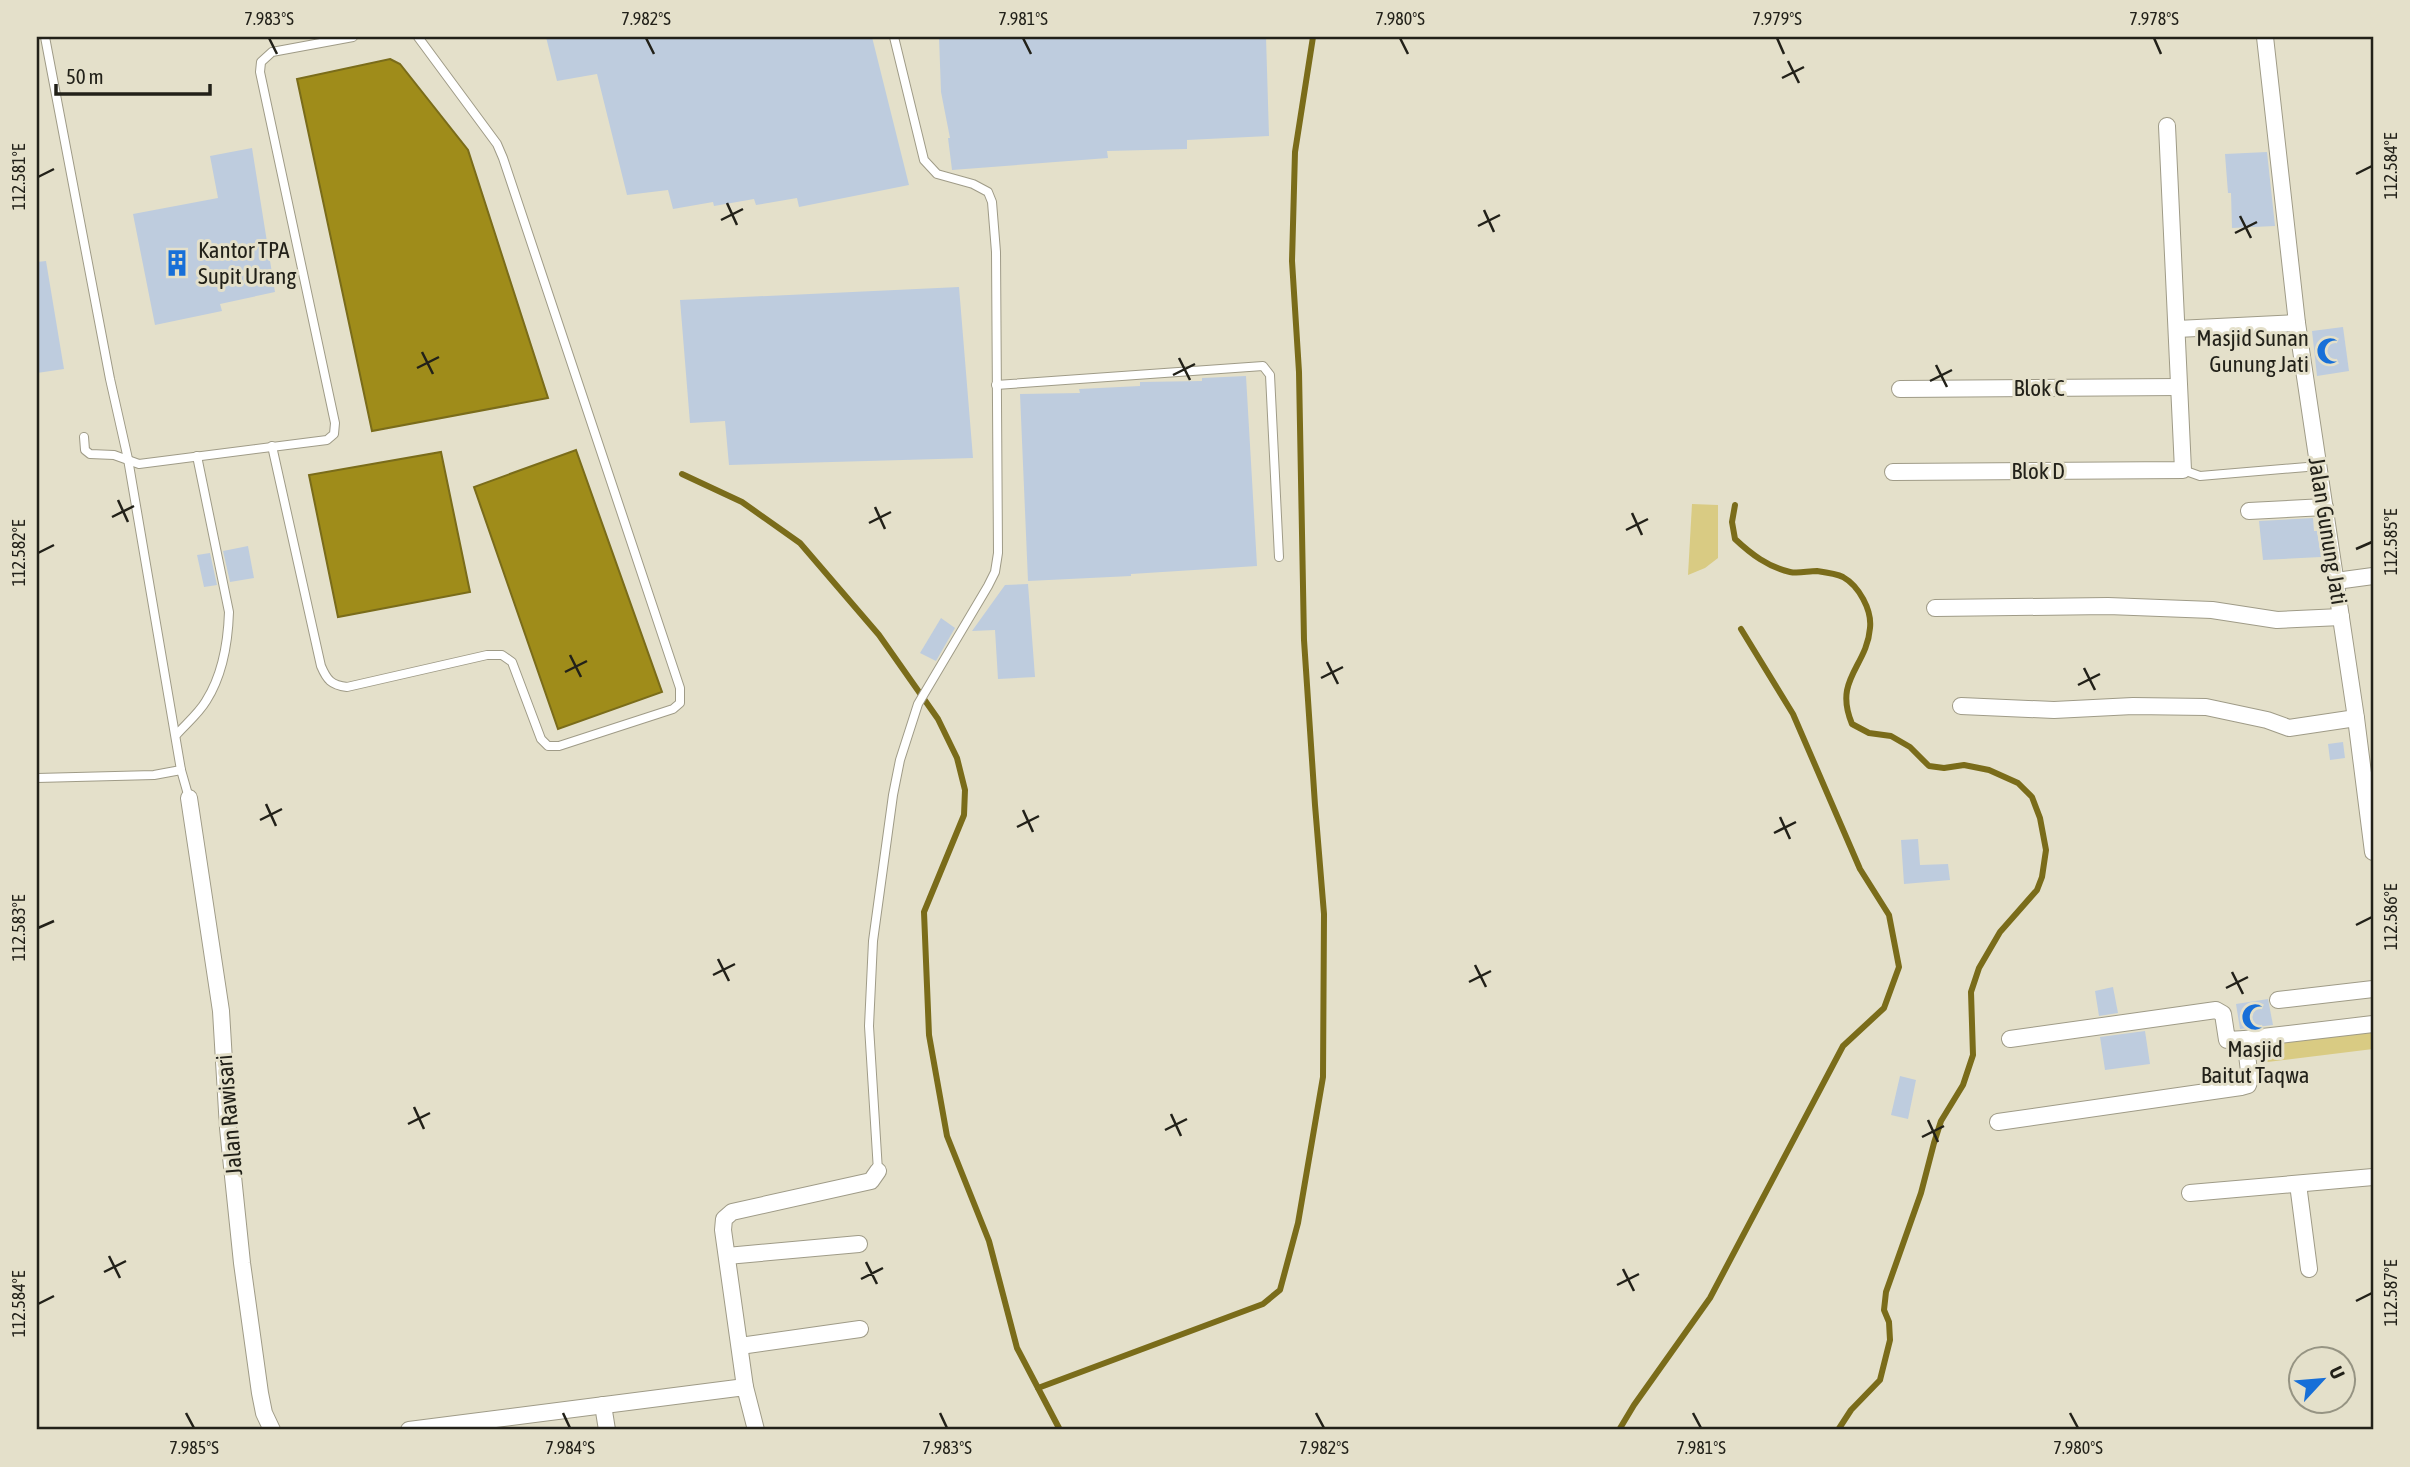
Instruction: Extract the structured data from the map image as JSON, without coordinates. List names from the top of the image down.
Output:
{
  "streets": {
    "street": [
      "Blok C",
      "Blok D",
      "Jalan Gunung Jati",
      "Jalan Rawisari"
    ]
  },
  "places": {
    "building": ["Kantor TPA Supit Urang"],
    "mosque": ["Masjid Sunan Gunung Jati", "Masjid Baitut Taqwa"]
  },
  "scale_bar": "50 m",
  "north": "top right",
  "coordinates": [
    "7.983°S",
    "7.982°S",
    "7.981°S",
    "7.980°S",
    "7.979°S",
    "7.978°S",
    "112.584°E",
    "112.581°E",
    "112.585°E",
    "112.582°E",
    "112.586°E",
    "112.583°E",
    "112.587°E",
    "7.985°S",
    "7.984°S"
  ]
}
